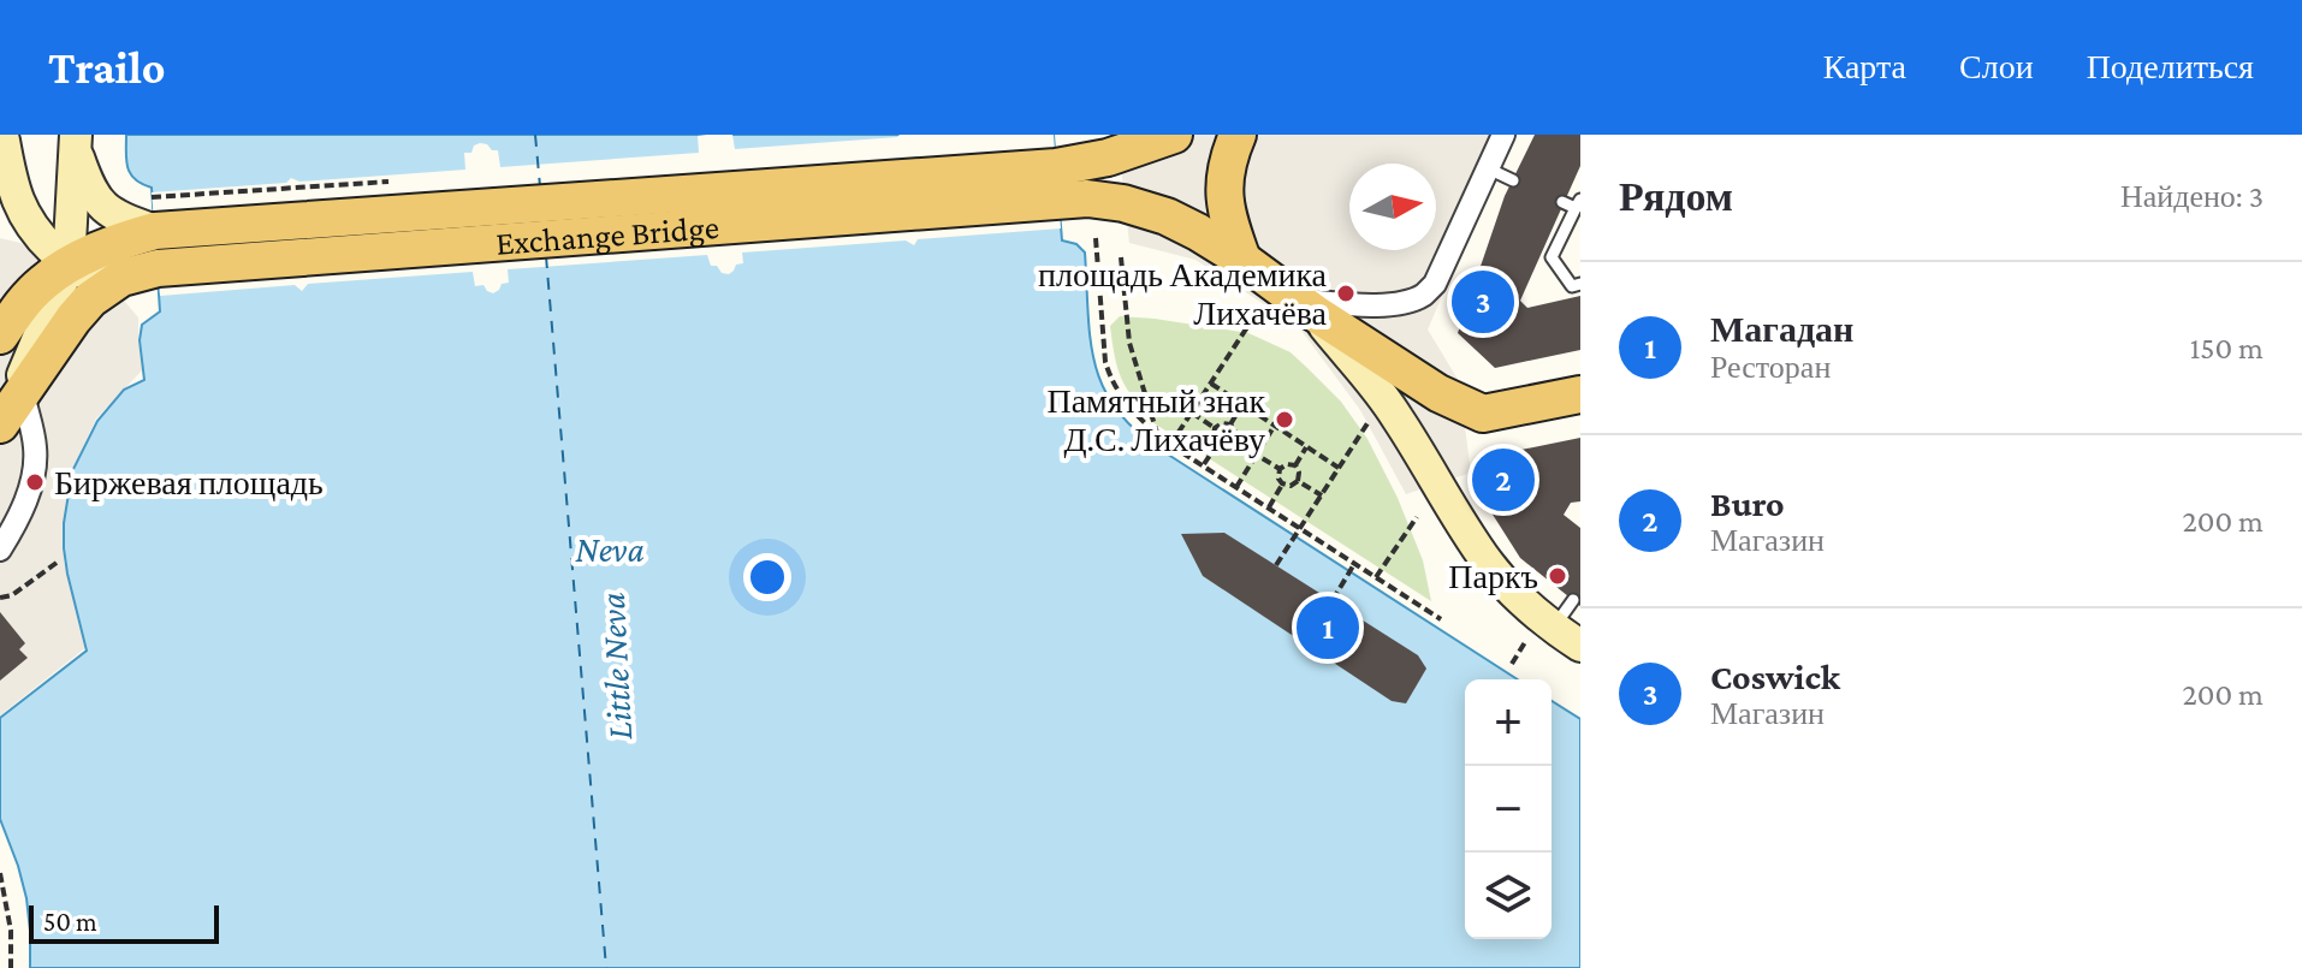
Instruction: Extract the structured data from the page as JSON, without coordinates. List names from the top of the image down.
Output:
{
  "streets": {
    "main road": ["Exchange Bridge"]
  },
  "water": ["Neva", "Little Neva"],
  "places": [
    "площадь Академика Лихачёва",
    "Памятный знак Д.С. Лихачёву",
    "Биржевая площадь",
    "Паркъ"
  ],
  "scale_bar": "50 m",
  "north": "right",
  "page": {
    "header": "Trailo",
    "nav": ["Карта", "Слои", "Поделиться"],
    "heading": ["Рядом", "Найдено: 3"],
    "list": [
      {
        "mark": "1",
        "name": "Магадан",
        "note": "Ресторан",
        "value": "150 m"
      },
      {
        "mark": "2",
        "name": "Buro",
        "note": "Магазин",
        "value": "200 m"
      },
      {
        "mark": "3",
        "name": "Coswick",
        "note": "Магазин",
        "value": "200 m"
      }
    ],
    "pins": ["3", "2", "1"],
    "map_buttons": ["+", "−"],
    "scale": "50 m"
  }
}
